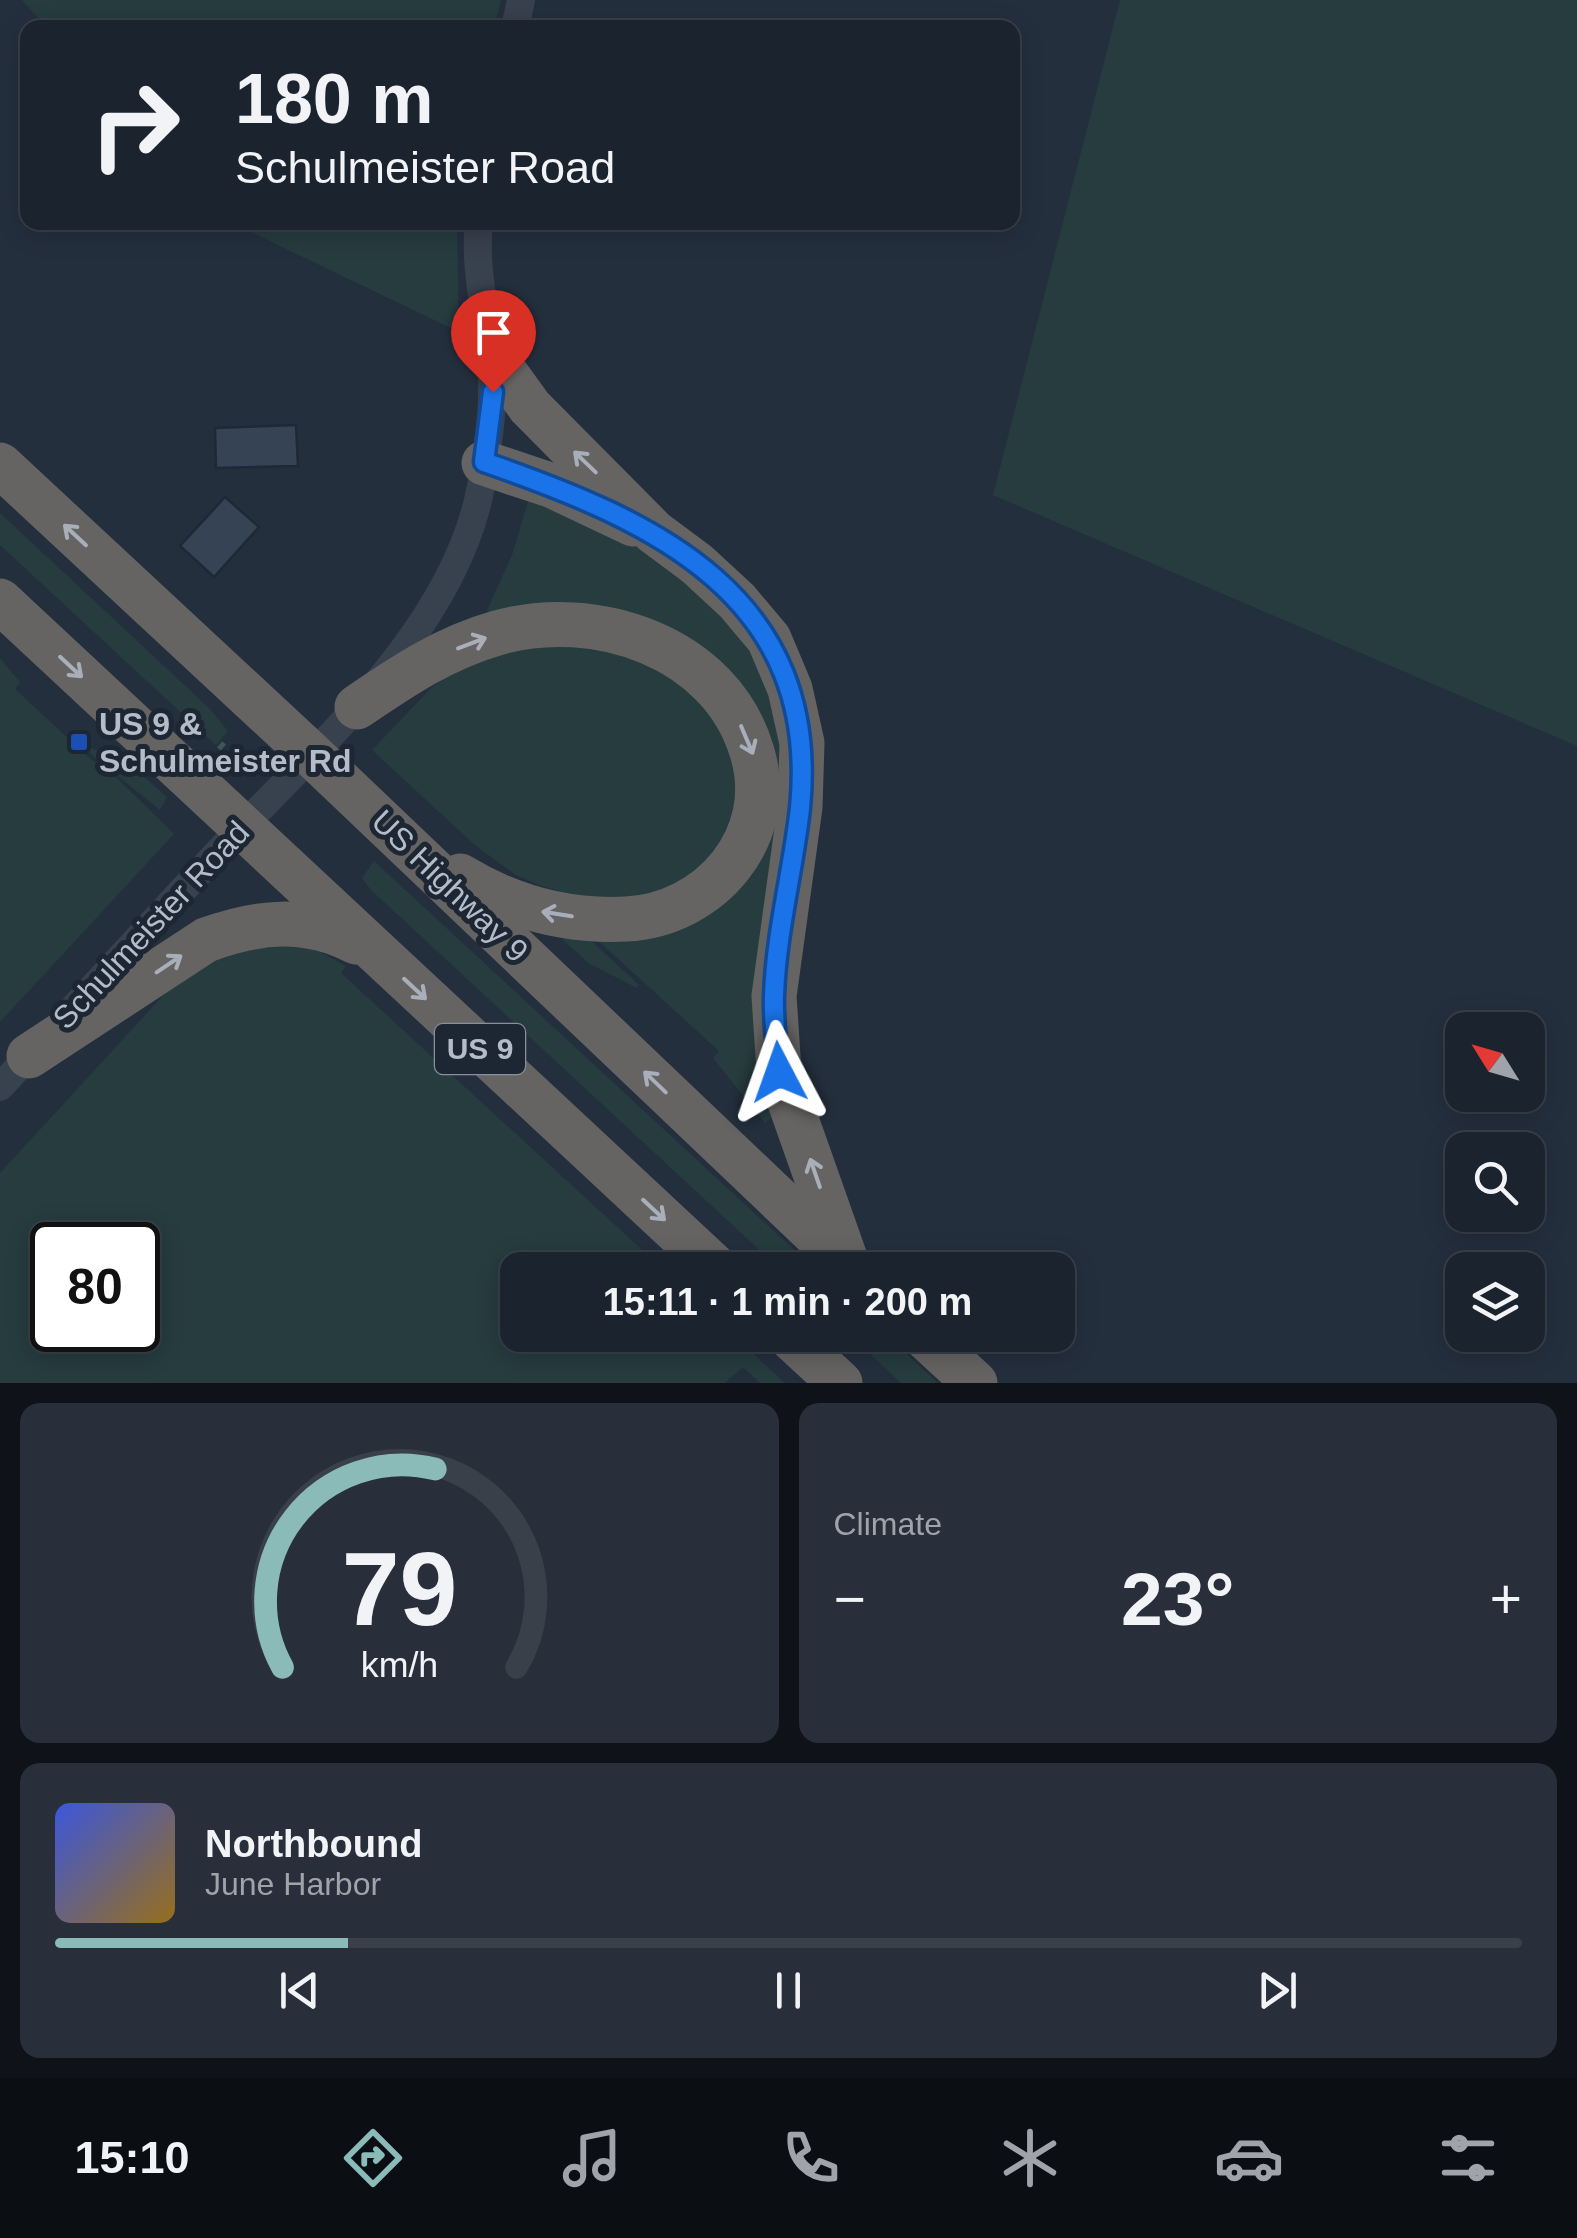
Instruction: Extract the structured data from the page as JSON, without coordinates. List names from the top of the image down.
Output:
{
  "streets": {
    "highway": ["US Highway 9", "US 9"],
    "street": ["Schulmeister Road"]
  },
  "crossings": [
    ["US Highway 9", "Schulmeister Road"],
    ["Schulmeister Road", "US 9"]
  ],
  "places": {
    "transit": ["US 9 & Schulmeister Rd"]
  },
  "north": "top left",
  "page": {
    "turn": ["180 m", "Schulmeister Road"],
    "limit": "80",
    "trip": "15:11 · 1 min · 200 m",
    "tile": "Climate",
    "heat": ["−", "23°", "+"],
    "song": ["Northbound", "June Harbor"],
    "tabs": "15:10",
    "gauge": ["79", "km/h"]
  }
}
